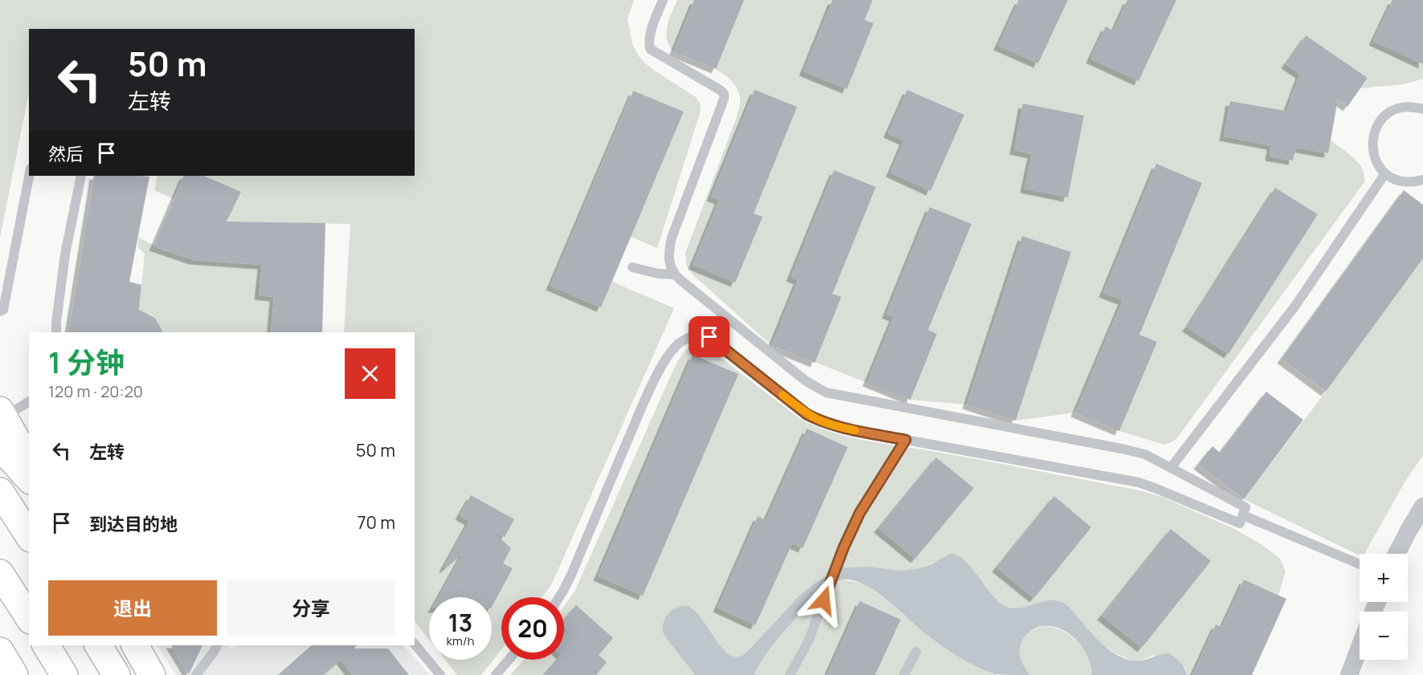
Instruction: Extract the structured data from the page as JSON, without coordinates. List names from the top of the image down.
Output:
{
  "page": {
    "turn": ["50 m", "左转"],
    "then": "然后",
    "heading": ["1 分钟", "120 m · 20:20"],
    "list": [
      {
        "name": "左转",
        "value": "50 m"
      },
      {
        "name": "到达目的地",
        "value": "70 m"
      }
    ],
    "map_buttons": ["+", "−"],
    "buttons": ["退出", "分享"],
    "speed": "13 km/h",
    "limit": "20"
  }
}
